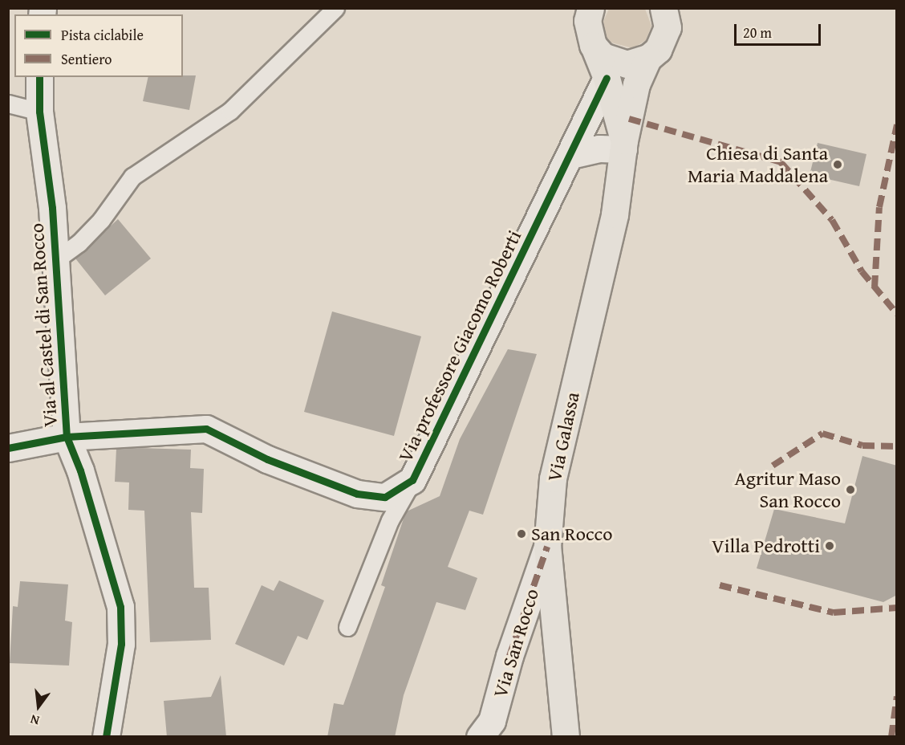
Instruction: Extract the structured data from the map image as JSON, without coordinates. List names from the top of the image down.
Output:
{
  "streets": {
    "main road": ["Via Galassa"],
    "street": ["Via al Castel di San Rocco", "Via professore Giacomo Roberti", "Via San Rocco"]
  },
  "crossings": [
    ["Via al Castel di San Rocco", "Via professore Giacomo Roberti"],
    ["Via professore Giacomo Roberti", "Via Galassa"],
    ["Via Galassa", "Via San Rocco"]
  ],
  "places": [
    "Chiesa di Santa Maria Maddalena",
    "Agritur Maso San Rocco",
    "San Rocco",
    "Villa Pedrotti"
  ],
  "legend": ["Pista ciclabile", "Sentiero"],
  "scale_bar": "20 m",
  "north": "bottom"
}
